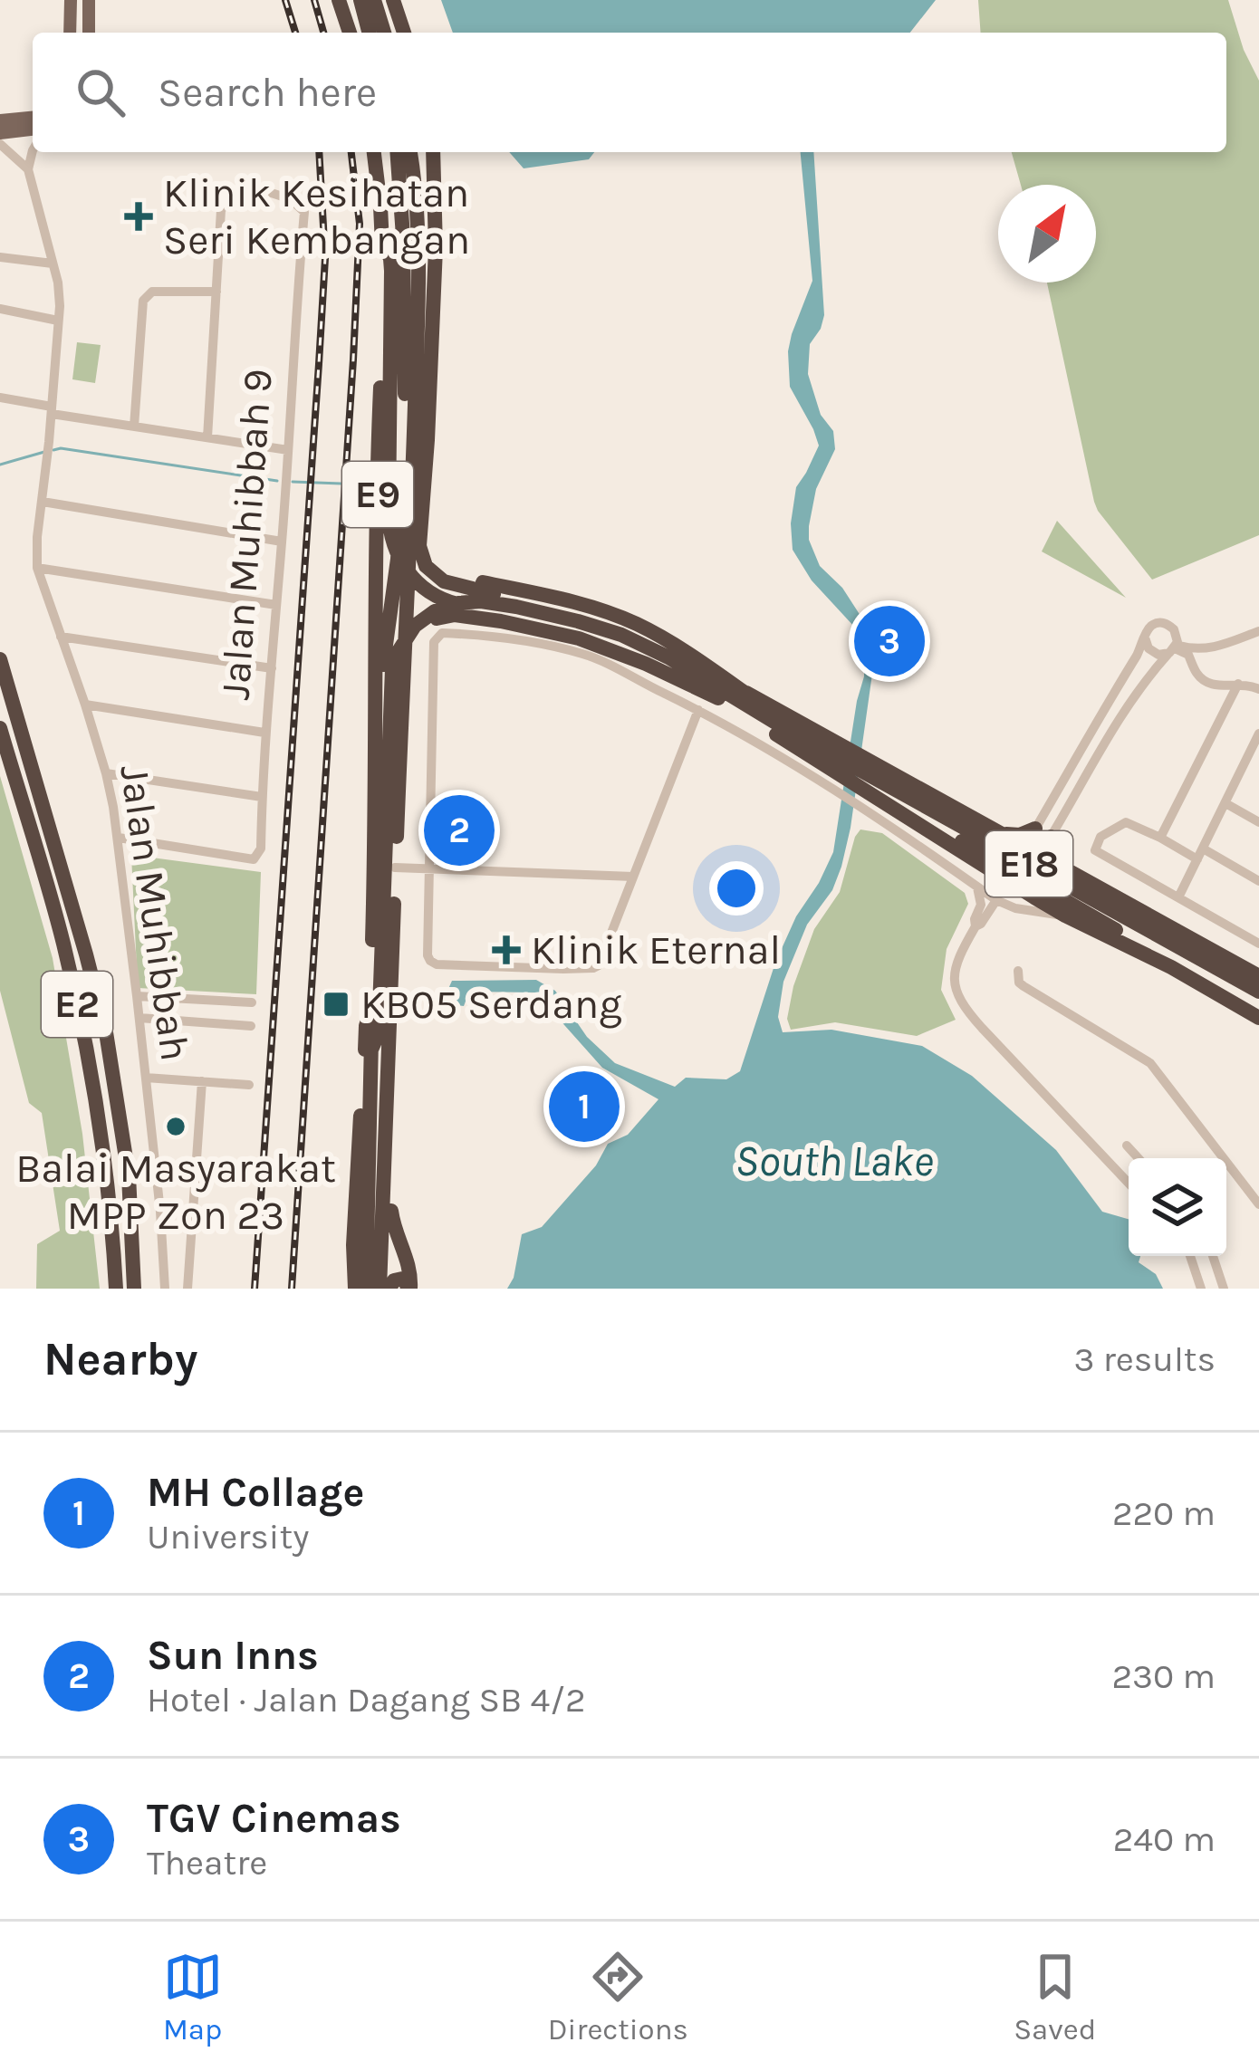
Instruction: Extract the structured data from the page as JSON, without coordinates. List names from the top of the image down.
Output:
{
  "streets": {
    "highway": ["E9", "E18", "E2"],
    "street": ["Jalan Muhibbah 9", "Jalan Muhibbah"]
  },
  "crossings": [
    ["Jalan Muhibbah 9", "Jalan Muhibbah"]
  ],
  "water": ["South Lake"],
  "places": {
    "health": ["Klinik Kesihatan Seri Kembangan", "Klinik Eternal"],
    "transit": ["KB05 Serdang"],
    "other": ["Balai Masyarakat MPP Zon 23"]
  },
  "north": "top right",
  "page": {
    "search": "Search here",
    "pins": ["3", "2", "1"],
    "heading": ["Nearby", "3 results"],
    "list": [
      {
        "mark": "1",
        "name": "MH Collage",
        "note": "University",
        "value": "220 m"
      },
      {
        "mark": "2",
        "name": "Sun Inns",
        "note": "Hotel · Jalan Dagang SB 4/2",
        "value": "230 m"
      },
      {
        "mark": "3",
        "name": "TGV Cinemas",
        "note": "Theatre",
        "value": "240 m"
      }
    ],
    "nav": ["Map", "Directions", "Saved"]
  }
}
